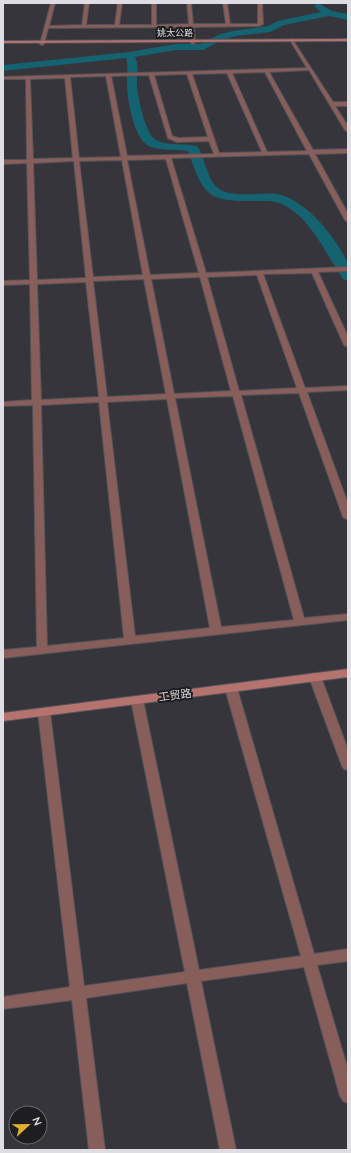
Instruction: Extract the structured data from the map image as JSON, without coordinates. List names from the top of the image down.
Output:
{
  "streets": {
    "main road": ["姚太公路", "工贸路"]
  },
  "north": "right"
}
